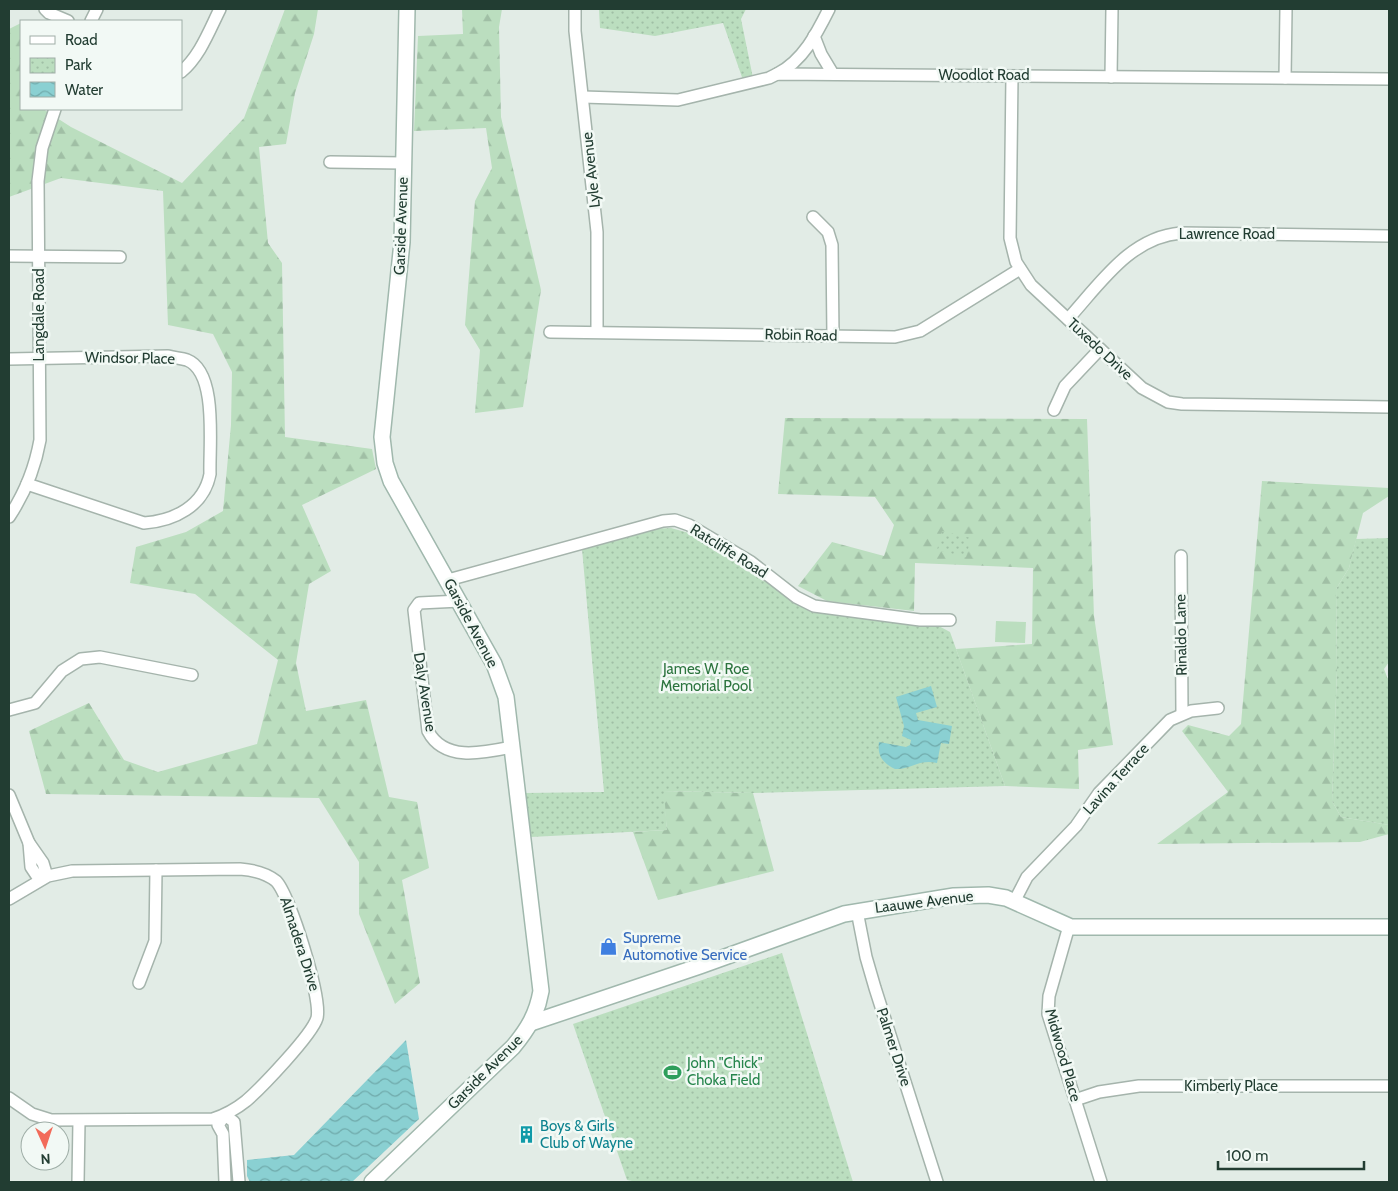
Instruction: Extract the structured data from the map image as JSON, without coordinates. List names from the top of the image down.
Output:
{
  "streets": {
    "street": [
      "Woodlot Road",
      "Lyle Avenue",
      "Garside Avenue",
      "Lawrence Road",
      "Langdale Road",
      "Robin Road",
      "Tuxedo Drive",
      "Windsor Place",
      "Ratcliffe Road",
      "Rinaldo Lane",
      "Daly Avenue",
      "Lavina Terrace",
      "Laauwe Avenue",
      "Almadera Drive",
      "Palmer Drive",
      "Midwood Place",
      "Kimberly Place"
    ]
  },
  "crossings": [
    ["Woodlot Road", "Lyle Avenue"],
    ["Woodlot Road", "Tuxedo Drive"],
    ["Lyle Avenue", "Robin Road"],
    ["Garside Avenue", "Ratcliffe Road"],
    ["Garside Avenue", "Daly Avenue"],
    ["Garside Avenue", "Laauwe Avenue"],
    ["Lawrence Road", "Tuxedo Drive"],
    ["Langdale Road", "Windsor Place"],
    ["Robin Road", "Tuxedo Drive"],
    ["Rinaldo Lane", "Lavina Terrace"],
    ["Lavina Terrace", "Laauwe Avenue"],
    ["Laauwe Avenue", "Palmer Drive"],
    ["Laauwe Avenue", "Midwood Place"],
    ["Midwood Place", "Kimberly Place"]
  ],
  "parks": ["James W. Roe Memorial Pool"],
  "places": {
    "shop": ["Supreme Automotive Service"],
    "sports": ["John \"Chick\" Choka Field"],
    "building": ["Boys & Girls Club of Wayne"]
  },
  "legend": ["Road", "Park", "Water"],
  "scale_bar": "100 m",
  "north": "bottom"
}
